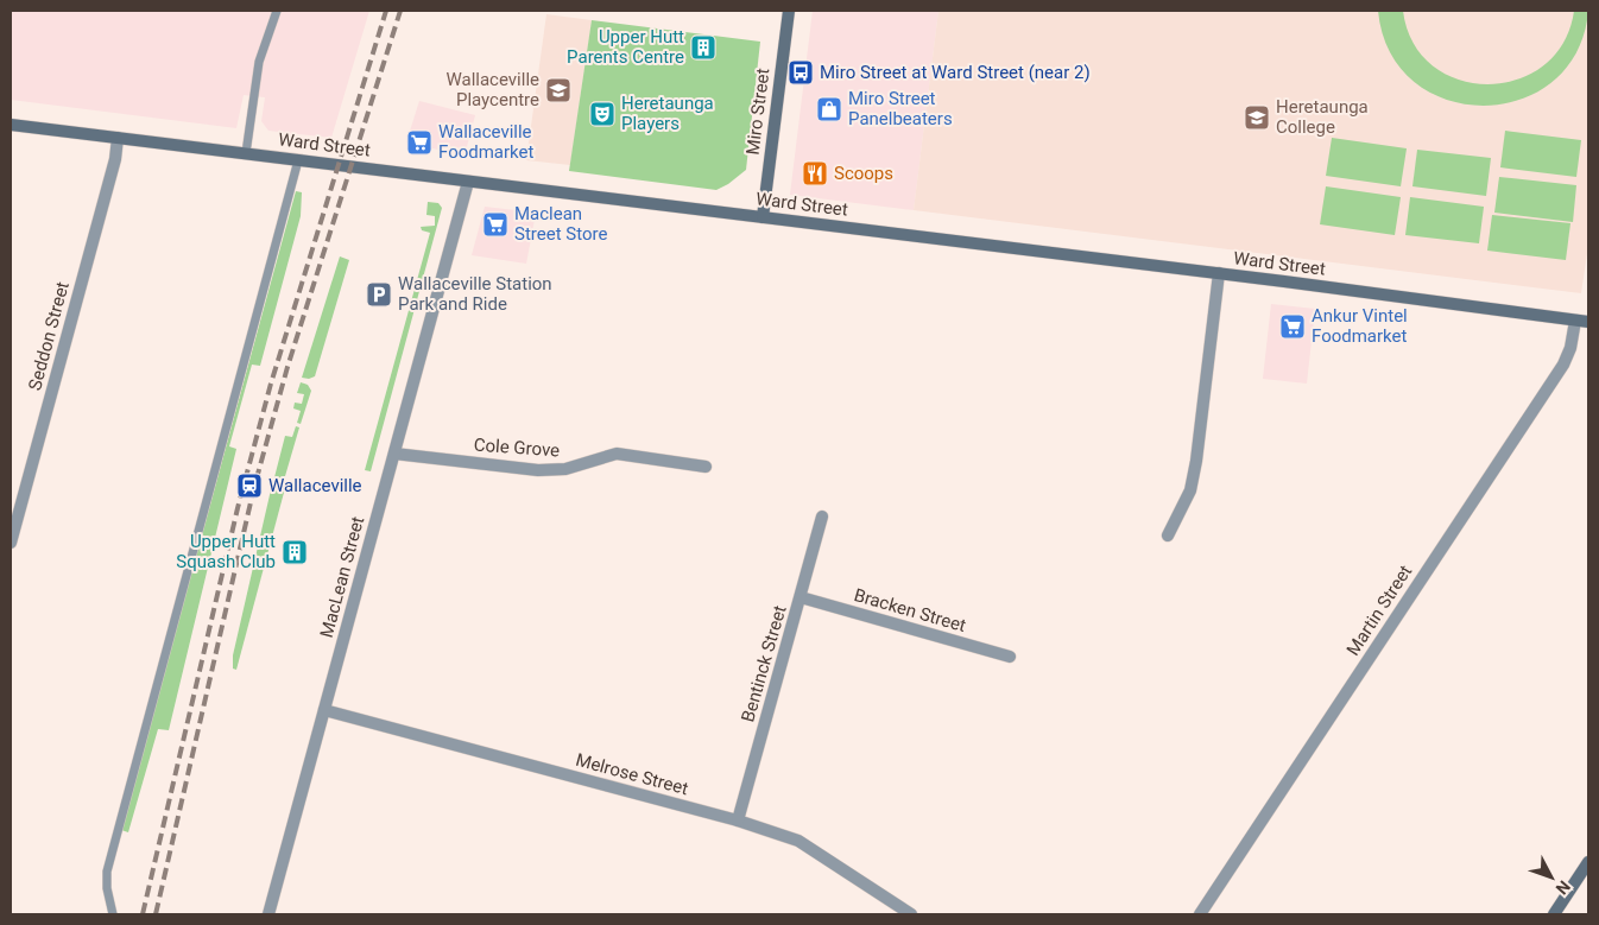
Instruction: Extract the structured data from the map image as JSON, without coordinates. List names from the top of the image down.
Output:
{
  "streets": {
    "street": [
      "Miro Street",
      "Ward Street",
      "Seddon Street",
      "Cole Grove",
      "MacLean Street",
      "Bracken Street",
      "Martin Street",
      "Bentinck Street",
      "Melrose Street"
    ]
  },
  "crossings": [
    ["Miro Street", "Ward Street"],
    ["Ward Street", "Seddon Street"],
    ["Ward Street", "MacLean Street"],
    ["Ward Street", "Martin Street"],
    ["Cole Grove", "MacLean Street"],
    ["MacLean Street", "Melrose Street"],
    ["Bracken Street", "Bentinck Street"],
    ["Bentinck Street", "Melrose Street"]
  ],
  "places": {
    "building": ["Upper Hutt Parents Centre", "Upper Hutt Squash Club"],
    "bus stop": ["Miro Street at Ward Street (near 2)"],
    "school or university": ["Wallaceville Playcentre", "Heretaunga College"],
    "shop": ["Miro Street Panelbeaters"],
    "theatre": ["Heretaunga Players"],
    "supermarket": ["Wallaceville Foodmarket", "Maclean Street Store", "Ankur Vintel Foodmarket"],
    "restaurant": ["Scoops"],
    "parking": ["Wallaceville Station Park and Ride"],
    "station": ["Wallaceville"]
  },
  "north": "bottom right"
}
